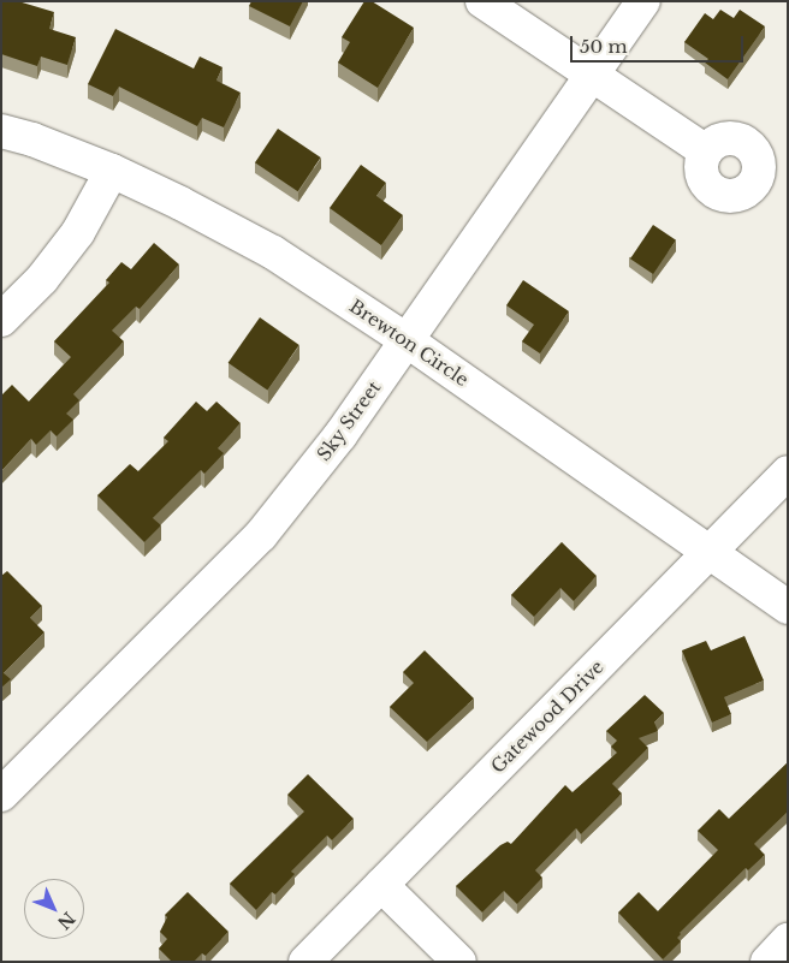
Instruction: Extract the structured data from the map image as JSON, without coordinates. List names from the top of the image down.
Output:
{
  "streets": {
    "street": ["Brewton Circle", "Sky Street", "Gatewood Drive"]
  },
  "crossings": [
    ["Brewton Circle", "Sky Street"],
    ["Brewton Circle", "Gatewood Drive"]
  ],
  "scale_bar": "50 m",
  "north": "bottom right"
}
